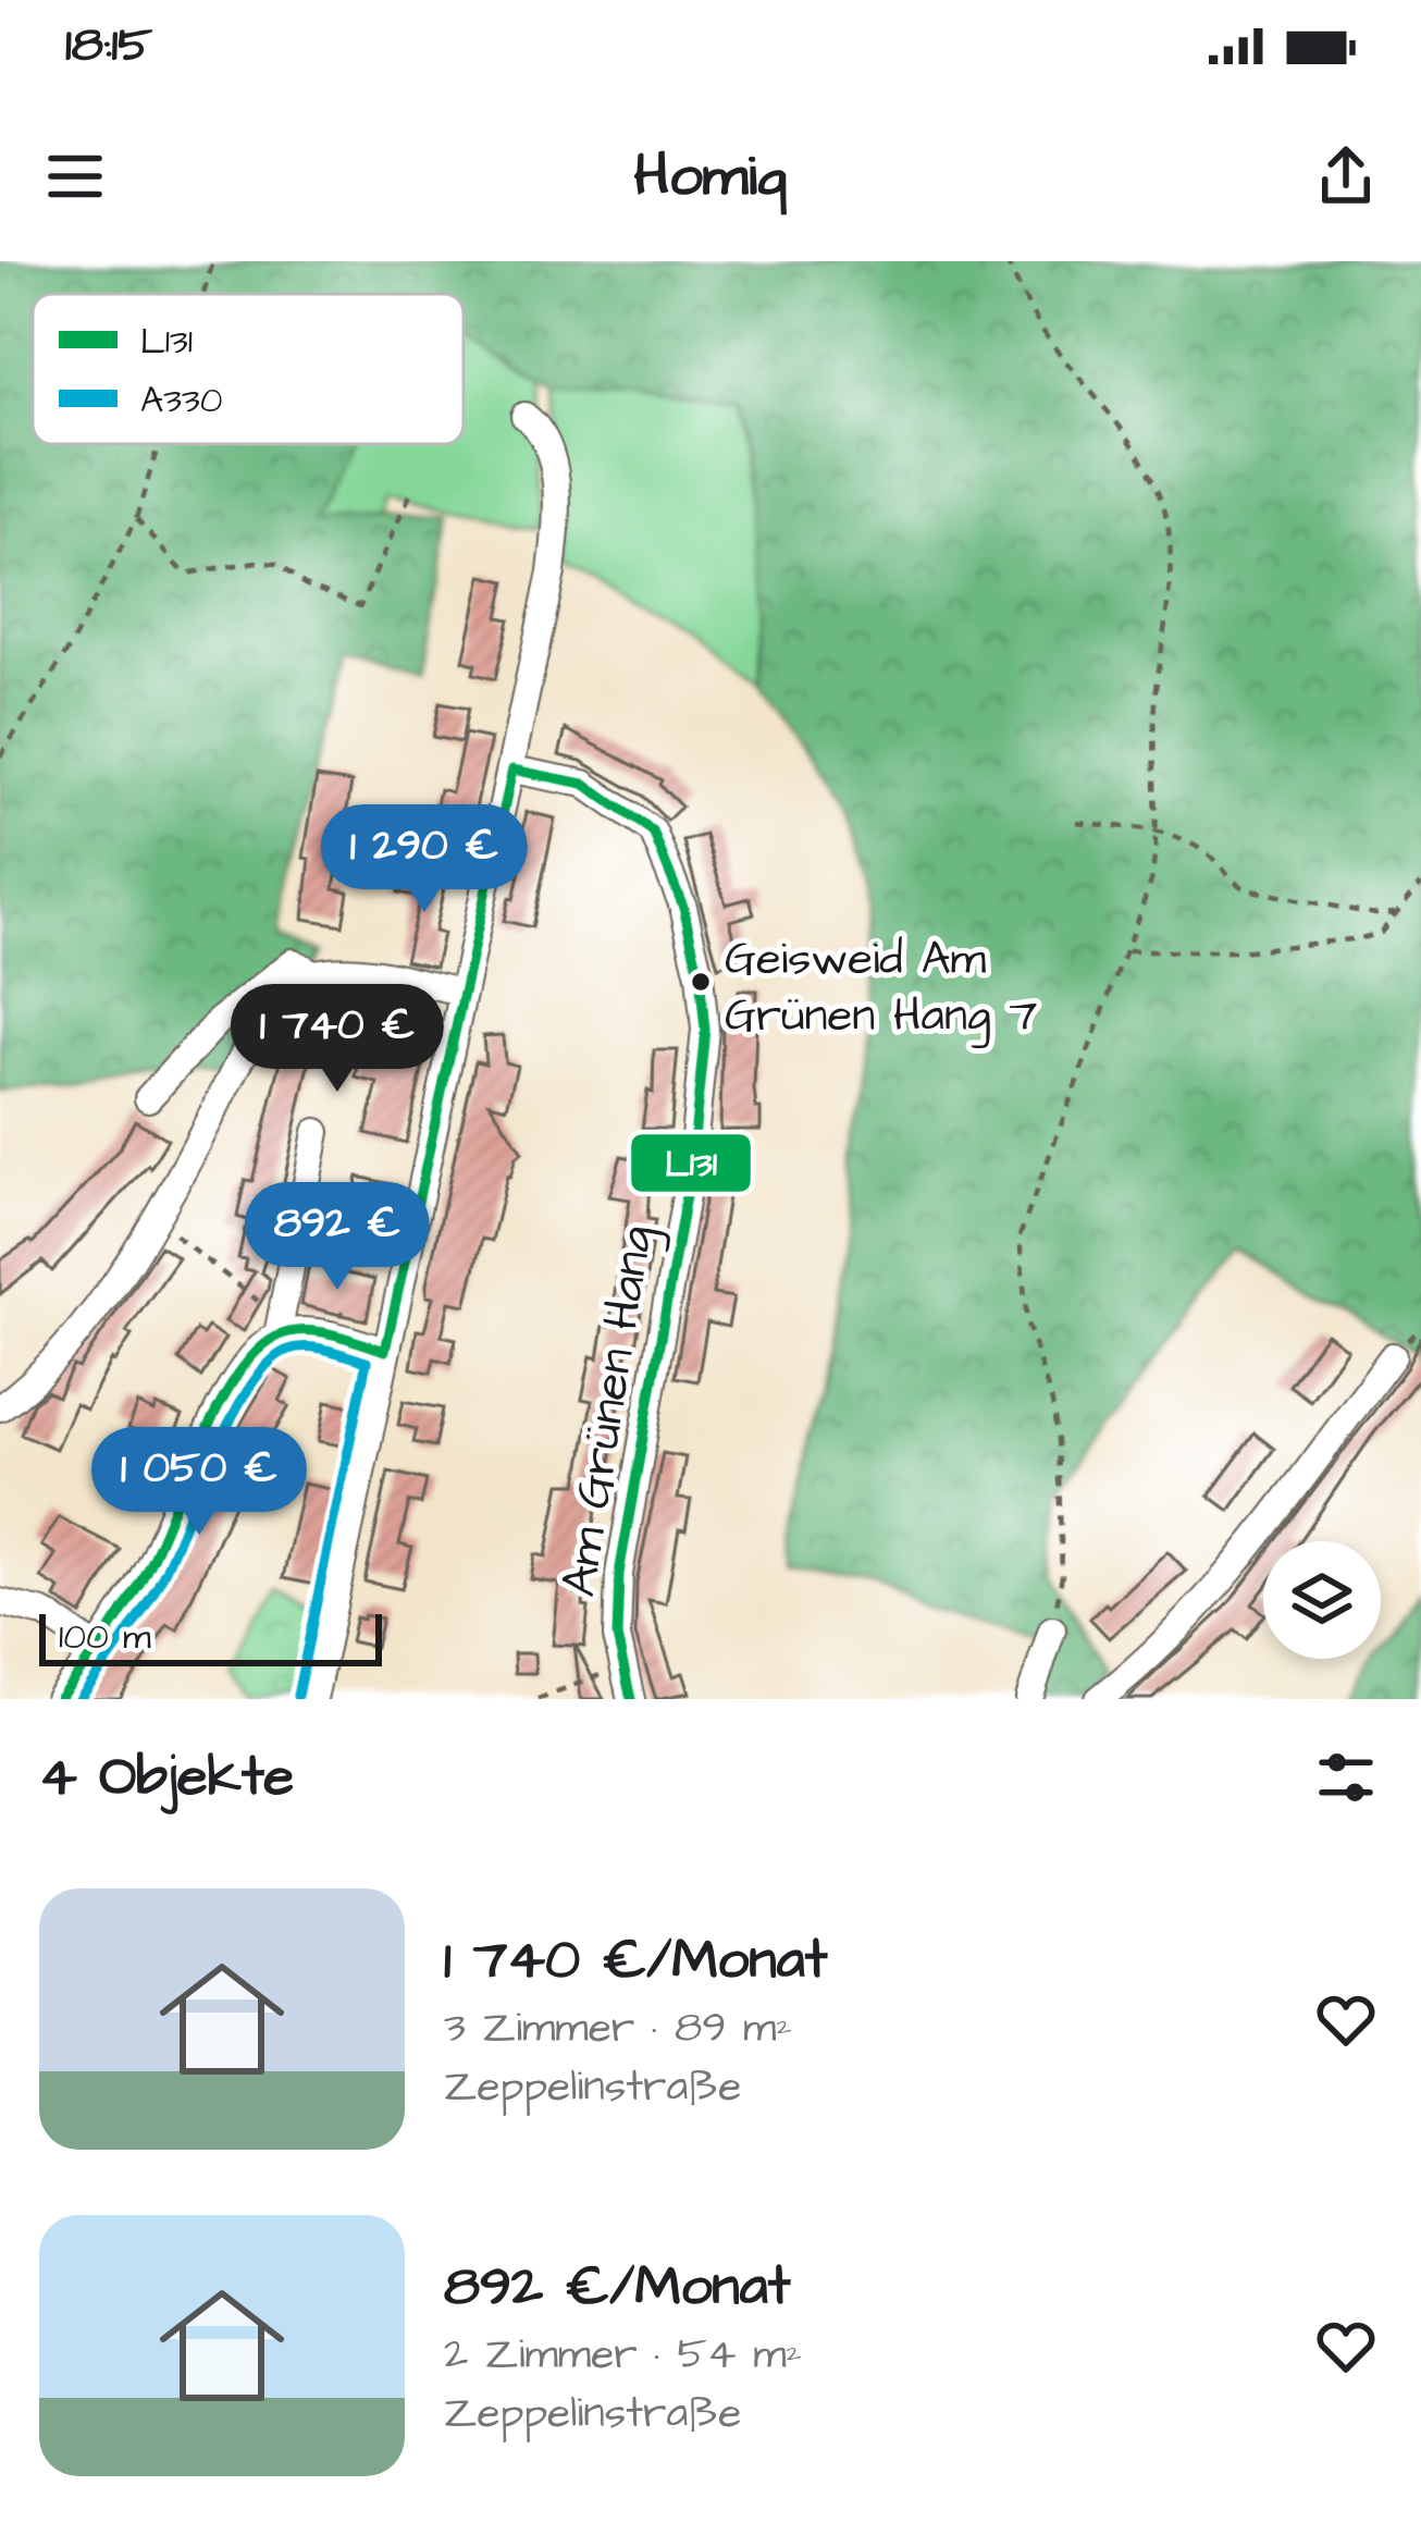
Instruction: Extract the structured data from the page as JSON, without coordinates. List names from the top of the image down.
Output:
{
  "streets": {
    "street": ["Am Grünen Hang"]
  },
  "places": ["Geisweid Am Grünen Hang 7"],
  "lines": ["transit line L131", "transit line A330"],
  "legend": ["L131", "A330"],
  "scale_bar": "100 m",
  "page": {
    "status": "18:15",
    "header": "Homiq",
    "price": [
      "1 290 €",
      "1 740 €",
      "892 €",
      "1 050 €"
    ],
    "scale": "100 m",
    "heading": "4 Objekte",
    "list": [
      {
        "name": "1 740 €/Monat",
        "note": "3 Zimmer · 89 m² · Zeppelinstraße"
      },
      {
        "name": "892 €/Monat",
        "note": "2 Zimmer · 54 m² · Zeppelinstraße"
      }
    ]
  }
}
